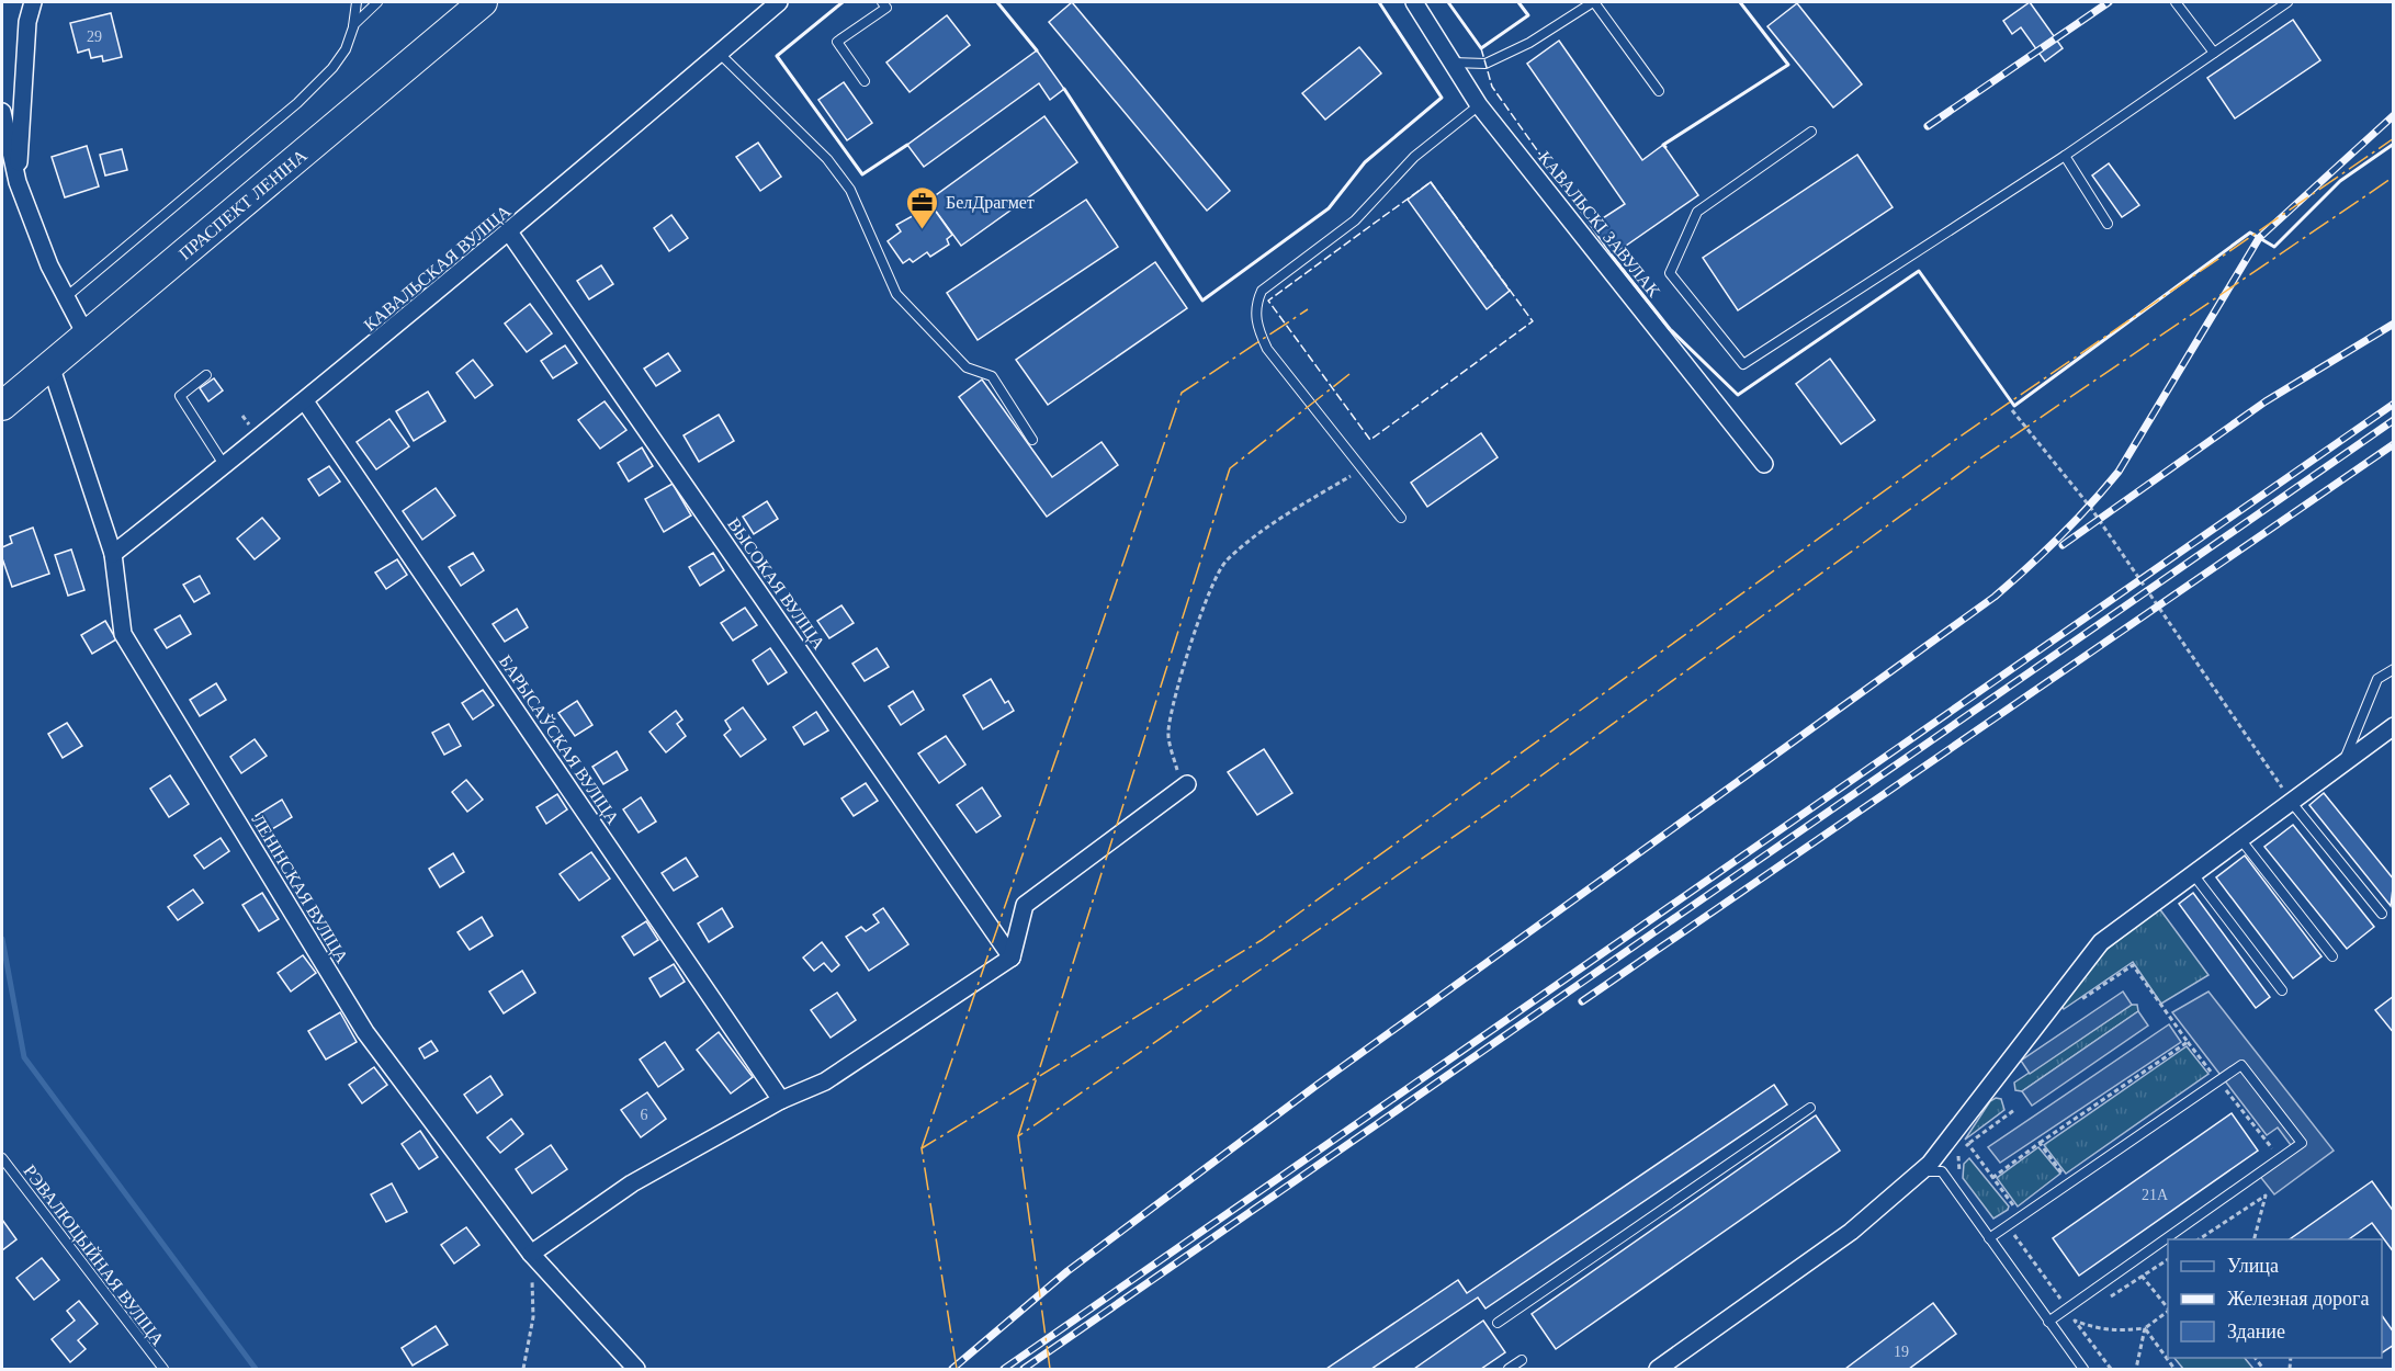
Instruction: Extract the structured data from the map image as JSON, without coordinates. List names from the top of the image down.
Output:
{
  "streets": {
    "main road": ["ПРАСПЕКТ ЛЕНІНА"],
    "street": [
      "КАВАЛЬСКІ ЗАВУЛАК",
      "КАВАЛЬСКАЯ ВУЛІЦА",
      "ВЫСОКАЯ ВУЛІЦА",
      "БАРЫСАЎСКАЯ ВУЛІЦА",
      "ЛЕНІНСКАЯ ВУЛІЦА"
    ],
    "lane": ["РЭВАЛЮЦЫЙНАЯ ВУЛІЦА"]
  },
  "crossings": [
    ["ПРАСПЕКТ ЛЕНІНА", "ЛЕНІНСКАЯ ВУЛІЦА"],
    ["КАВАЛЬСКАЯ ВУЛІЦА", "ВЫСОКАЯ ВУЛІЦА"],
    ["КАВАЛЬСКАЯ ВУЛІЦА", "БАРЫСАЎСКАЯ ВУЛІЦА"],
    ["КАВАЛЬСКАЯ ВУЛІЦА", "ЛЕНІНСКАЯ ВУЛІЦА"]
  ],
  "places": {
    "office": ["БелДрагмет"]
  },
  "house_numbers": [
    "29",
    "6",
    "21А",
    "19"
  ],
  "legend": ["Улица", "Железная дорога", "Здание"]
}
